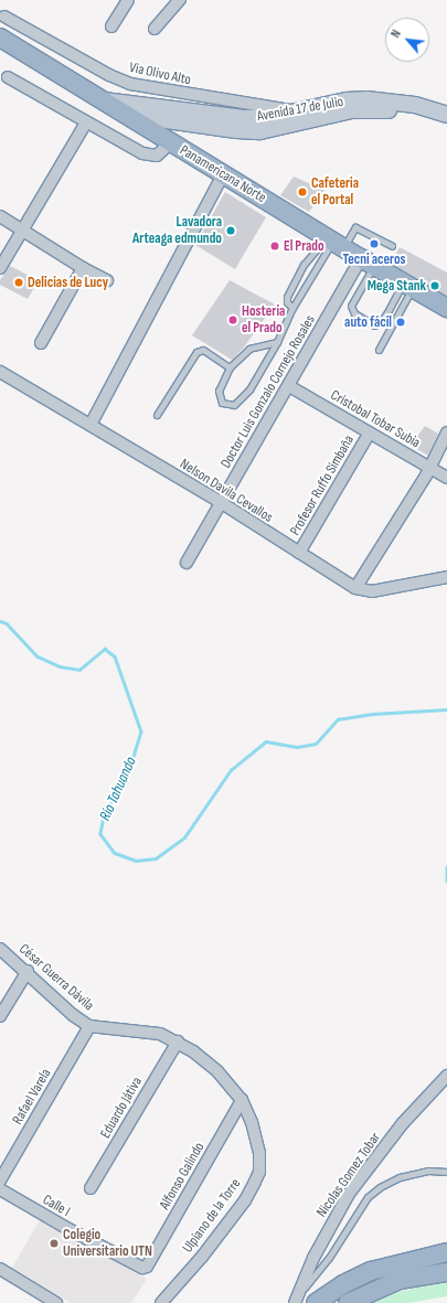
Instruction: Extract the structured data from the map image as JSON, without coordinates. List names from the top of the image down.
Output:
{
  "streets": {
    "highway": ["Panamericana Norte"],
    "main road": ["Avenida 17 de Julio"],
    "street": [
      "Via Olivo Alto",
      "Doctor Luis Gonzalo Cornejo Rosales",
      "Cristobal Tobar Subia",
      "Profesor Ruffo Simbaña",
      "Nelson Davila Cevallos",
      "César Guerra Dávila",
      "Rafael Varela",
      "Eduardo Játiva",
      "Nicolas Gomez Tobar",
      "Alfonso Galindo",
      "Calle I",
      "Ulpiano de la Torre"
    ]
  },
  "crossings": [
    ["Via Olivo Alto", "Avenida 17 de Julio"],
    ["Avenida 17 de Julio", "Panamericana Norte"],
    ["Panamericana Norte", "Doctor Luis Gonzalo Cornejo Rosales"],
    ["Doctor Luis Gonzalo Cornejo Rosales", "Cristobal Tobar Subia"],
    ["Doctor Luis Gonzalo Cornejo Rosales", "Nelson Davila Cevallos"],
    ["Cristobal Tobar Subia", "Profesor Ruffo Simbaña"],
    ["Profesor Ruffo Simbaña", "Nelson Davila Cevallos"],
    ["César Guerra Dávila", "Rafael Varela"],
    ["César Guerra Dávila", "Eduardo Játiva"],
    ["César Guerra Dávila", "Alfonso Galindo"],
    ["César Guerra Dávila", "Ulpiano de la Torre"],
    ["Alfonso Galindo", "Calle I"]
  ],
  "water": ["Río Tahuando"],
  "places": [
    "Cafeteria el Portal",
    "Lavadora Arteaga edmundo",
    "Tecni aceros",
    "El Prado",
    "Delicias de Lucy",
    "Mega Stank",
    "Hosteria el Prado",
    "auto fácil",
    "Colegio Universitario UTN"
  ],
  "north": "top left"
}
